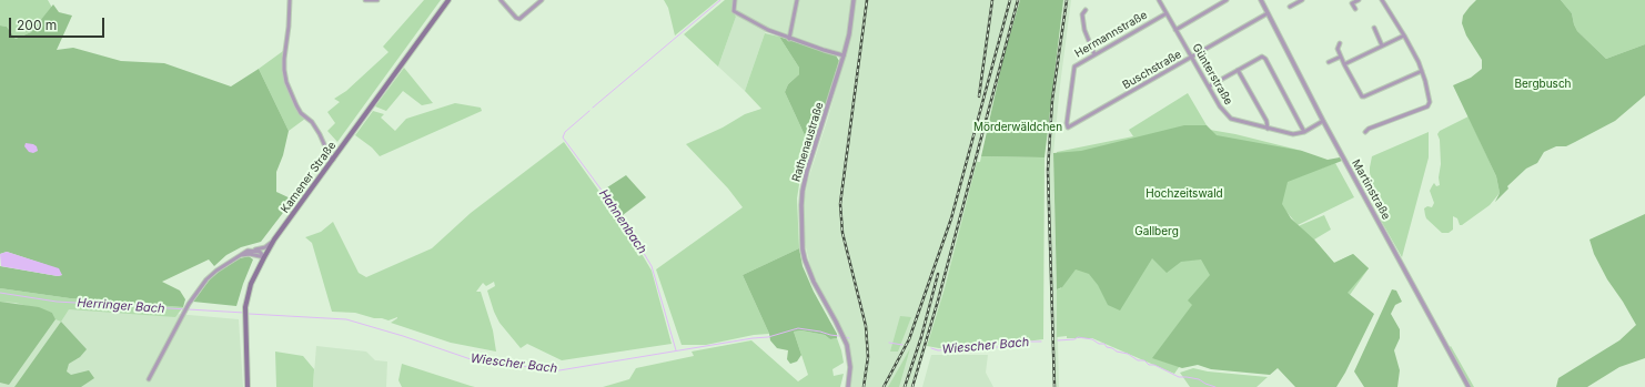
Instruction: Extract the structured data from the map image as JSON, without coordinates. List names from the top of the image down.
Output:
{
  "streets": {
    "main road": ["Kamener Straße"],
    "street": [
      "Hermannstraße",
      "Buschstraße",
      "Günterstraße",
      "Rathenaustraße",
      "Martinstraße"
    ]
  },
  "crossings": [
    ["Hermannstraße", "Buschstraße"],
    ["Hermannstraße", "Günterstraße"],
    ["Buschstraße", "Günterstraße"],
    ["Buschstraße", "Martinstraße"],
    ["Günterstraße", "Martinstraße"]
  ],
  "water": ["Hahnenbach", "Herringer Bach", "Wiescher Bach"],
  "parks": [
    "Bergbusch",
    "Mörderwäldchen",
    "Hochzeitswald",
    "Gallberg"
  ],
  "scale_bar": "200 m"
}
